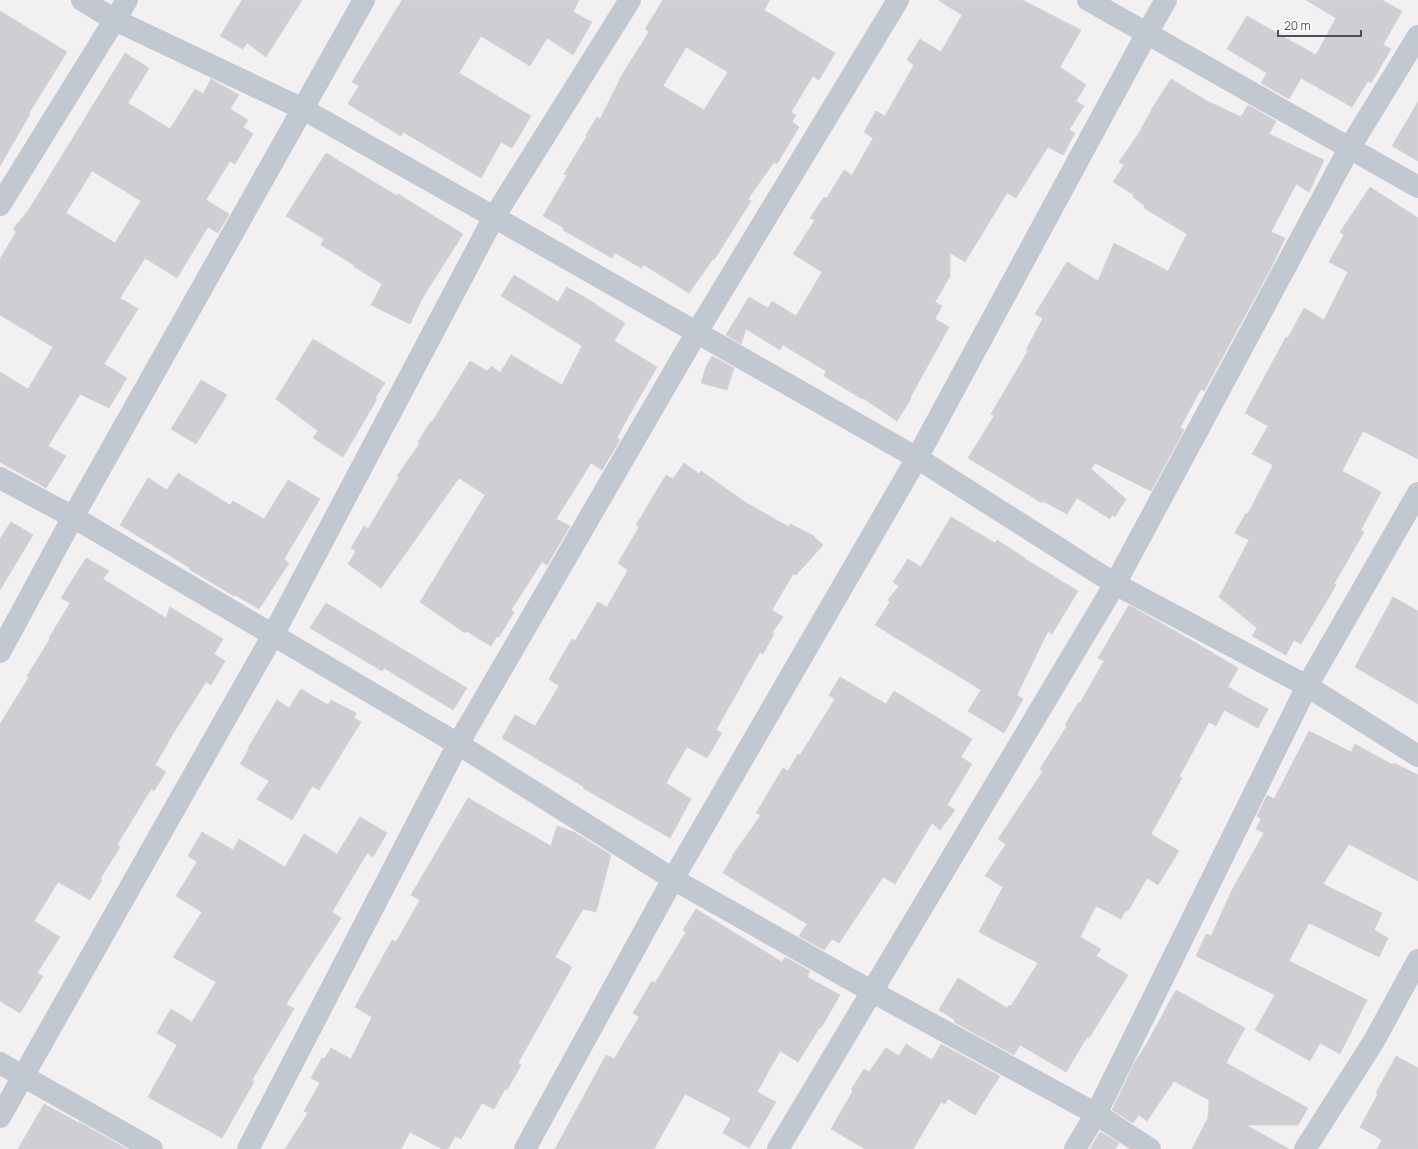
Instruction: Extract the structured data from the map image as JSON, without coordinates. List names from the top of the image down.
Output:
{
  "scale_bar": "20 m"
}
